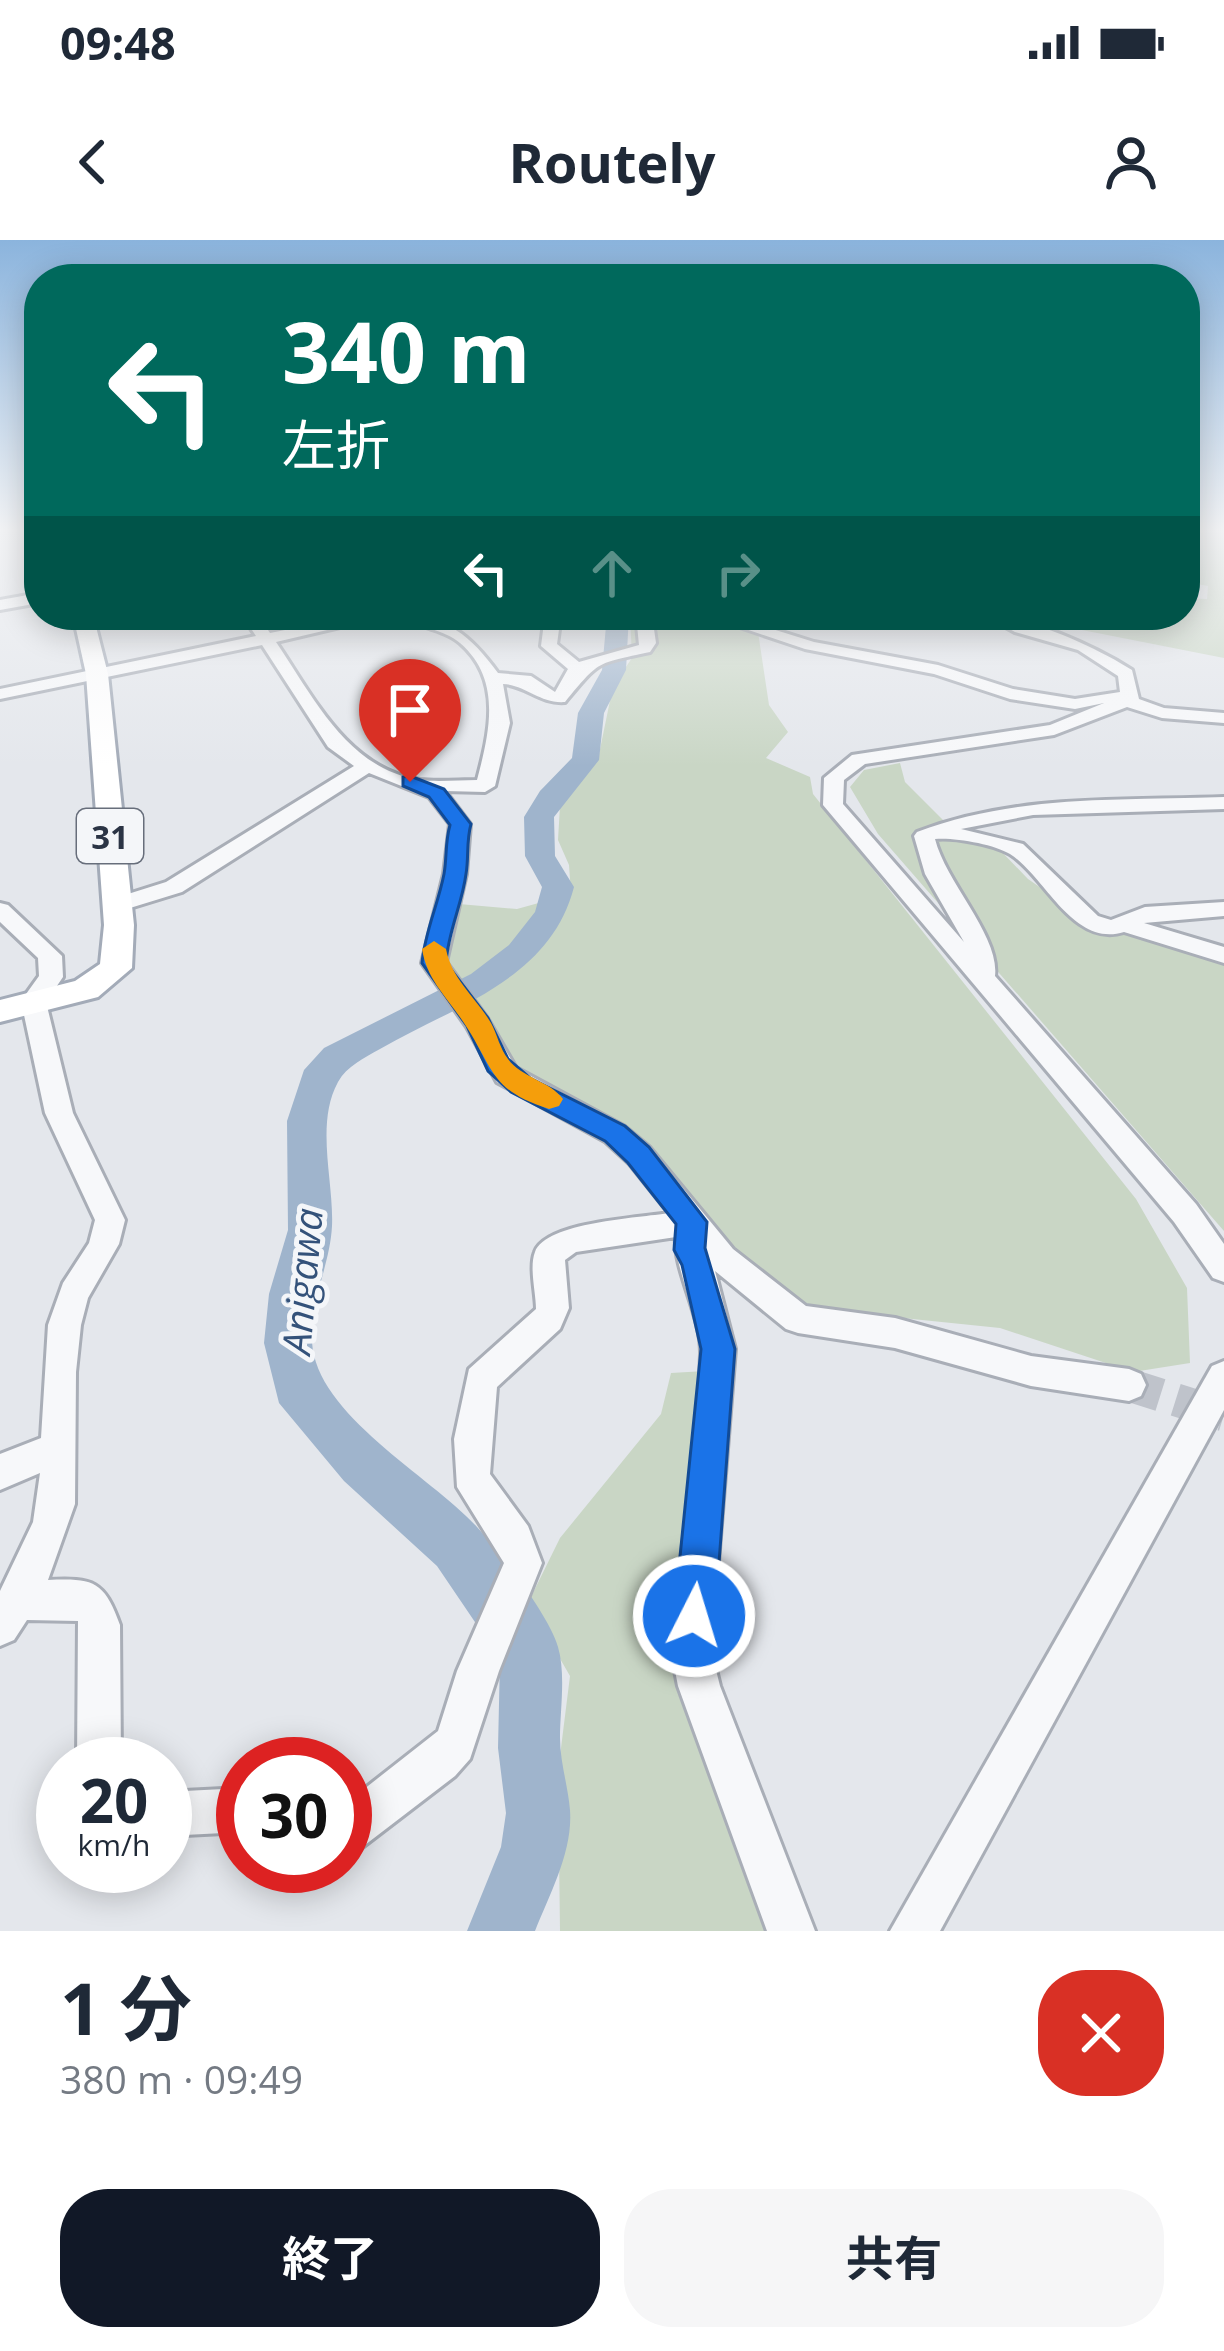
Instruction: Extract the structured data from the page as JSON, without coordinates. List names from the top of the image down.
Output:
{
  "streets": {
    "main road": ["31"]
  },
  "water": ["Anigawa"],
  "page": {
    "status": "09:48",
    "header": "Routely",
    "turn": ["340 m", "左折"],
    "speed": "20 km/h",
    "limit": "30",
    "heading": ["1 分", "380 m · 09:49"],
    "buttons": ["終了", "共有"]
  }
}
